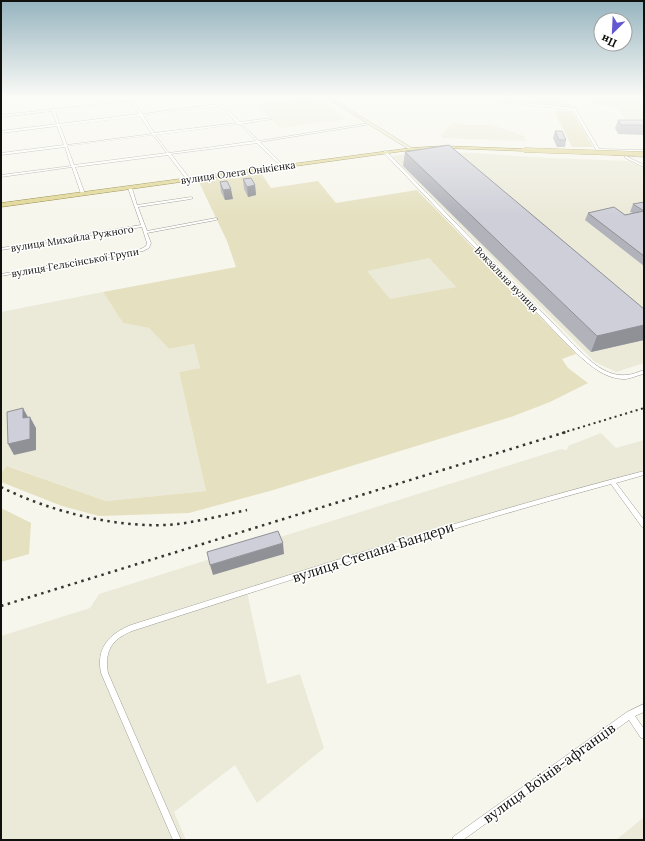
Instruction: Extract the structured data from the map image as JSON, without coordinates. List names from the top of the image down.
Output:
{
  "streets": {
    "main road": ["вулиця Олега Онікієнка"],
    "street": [
      "вулиця Михайла Ружного",
      "вулиця Гельсінської Групи",
      "Вокзальна вулиця",
      "вулиця Степана Бандери",
      "вулиця Воїнів-афганців"
    ]
  },
  "crossings": [
    ["вулиця Олега Онікієнка", "Вокзальна вулиця"]
  ],
  "north": "bottom left"
}
